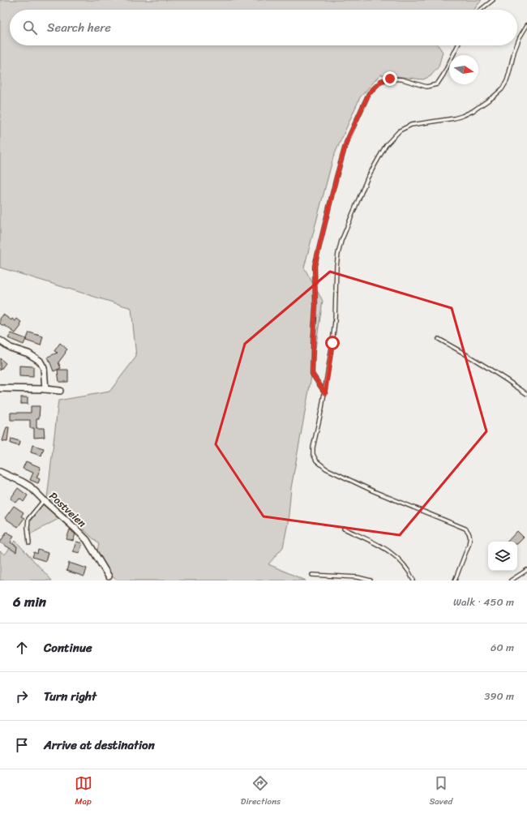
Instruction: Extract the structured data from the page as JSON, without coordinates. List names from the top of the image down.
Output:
{
  "streets": {
    "street": ["Postveien"]
  },
  "north": "right",
  "page": {
    "search": "Search here",
    "heading": ["6 min", "Walk · 450 m"],
    "list": [
      ["Continue", "60 m"],
      ["Turn right", "390 m"],
      "Arrive at destination"
    ],
    "nav": ["Map", "Directions", "Saved"]
  }
}
